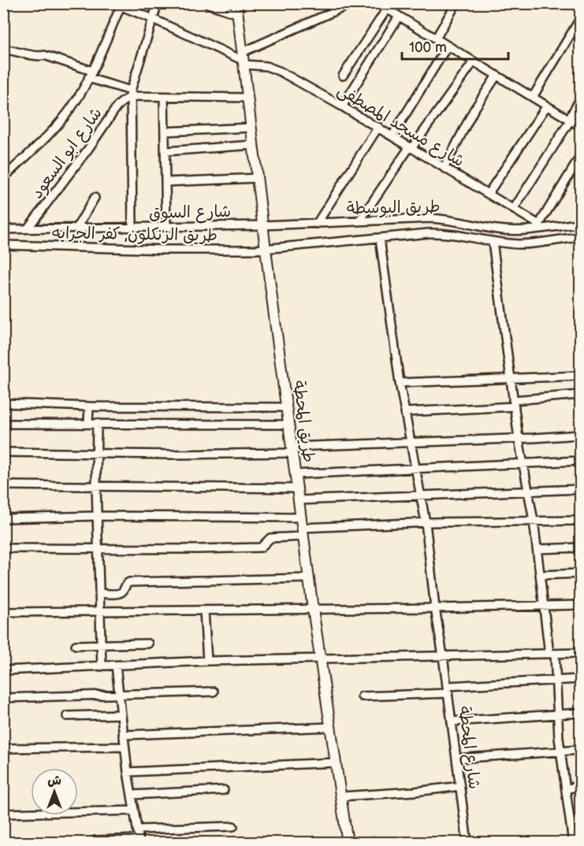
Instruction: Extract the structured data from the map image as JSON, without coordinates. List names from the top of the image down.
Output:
{
  "streets": {
    "street": [
      "شارع مسجد المصطفى",
      "شارع ابو السعود",
      "طريق البوسطة",
      "شارع السوق",
      "طريق الزنكلون, كفر الجرايه",
      "طريق المحطة",
      "شارع المحطة"
    ]
  },
  "crossings": [
    ["شارع مسجد المصطفى", "طريق البوسطة"],
    ["شارع مسجد المصطفى", "طريق المحطة"],
    ["شارع ابو السعود", "شارع السوق"],
    ["طريق البوسطة", "شارع السوق"],
    ["طريق البوسطة", "طريق الزنكلون, كفر الجرايه"],
    ["طريق البوسطة", "طريق المحطة"],
    ["طريق البوسطة", "شارع المحطة"],
    ["شارع السوق", "طريق الزنكلون, كفر الجرايه"],
    ["شارع السوق", "طريق المحطة"],
    ["طريق الزنكلون, كفر الجرايه", "طريق المحطة"]
  ],
  "scale_bar": "100 m",
  "north": "top"
}
